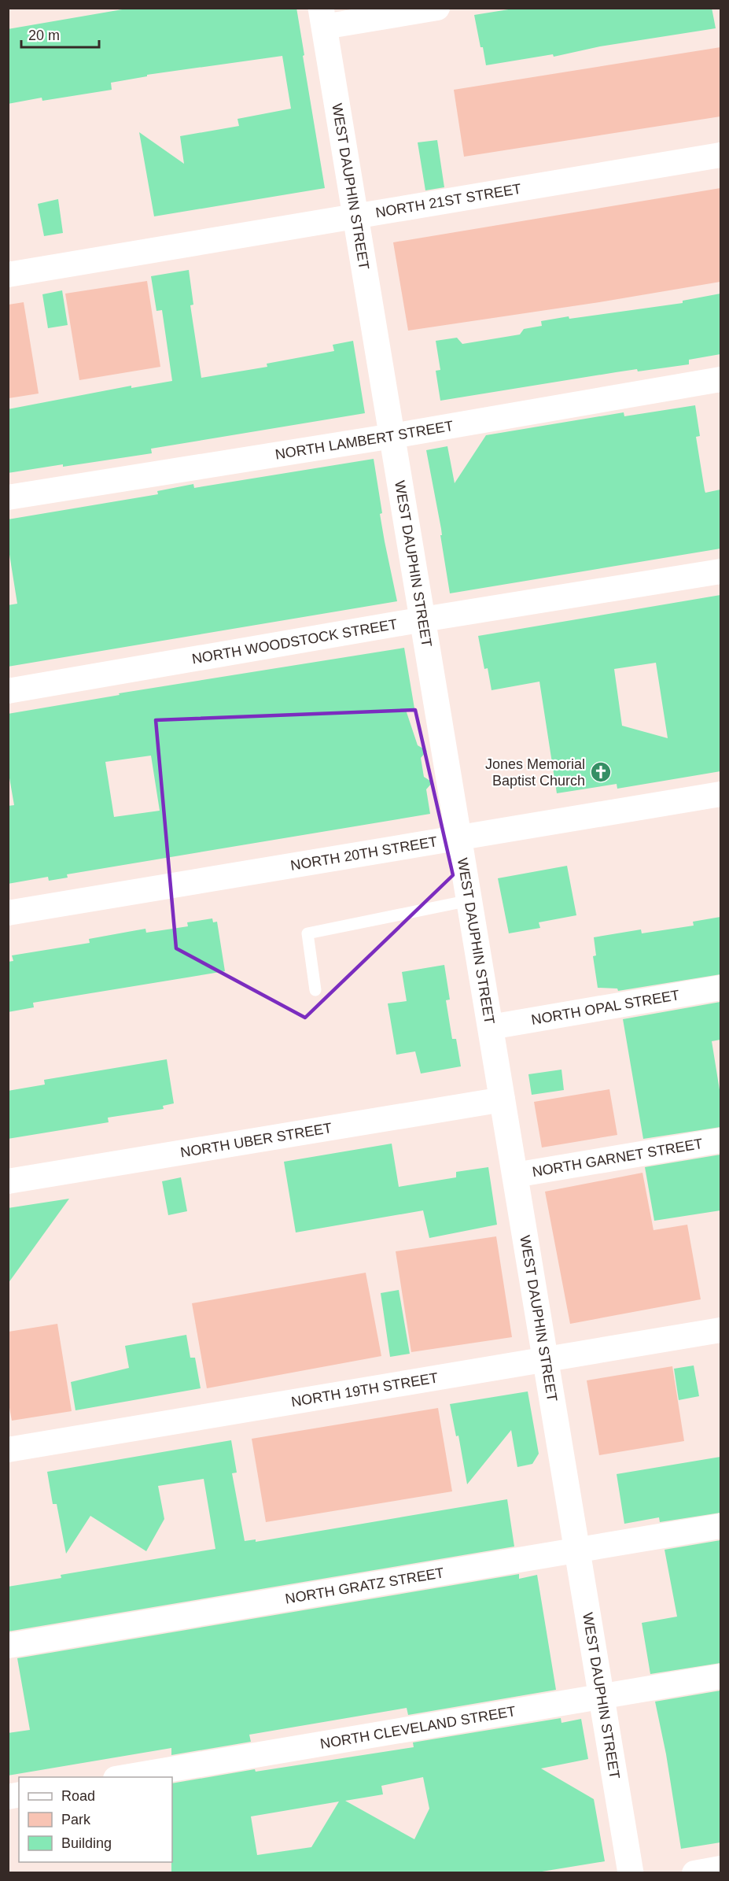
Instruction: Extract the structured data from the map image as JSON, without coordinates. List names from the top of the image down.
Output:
{
  "streets": {
    "street": [
      "WEST DAUPHIN STREET",
      "NORTH 21ST STREET",
      "NORTH LAMBERT STREET",
      "NORTH WOODSTOCK STREET",
      "NORTH 20TH STREET",
      "NORTH OPAL STREET",
      "NORTH UBER STREET",
      "NORTH GARNET STREET",
      "NORTH 19TH STREET",
      "NORTH GRATZ STREET",
      "NORTH CLEVELAND STREET"
    ]
  },
  "crossings": [
    ["WEST DAUPHIN STREET", "NORTH 21ST STREET"],
    ["WEST DAUPHIN STREET", "NORTH LAMBERT STREET"],
    ["WEST DAUPHIN STREET", "NORTH WOODSTOCK STREET"],
    ["WEST DAUPHIN STREET", "NORTH 20TH STREET"],
    ["WEST DAUPHIN STREET", "NORTH OPAL STREET"],
    ["WEST DAUPHIN STREET", "NORTH UBER STREET"],
    ["WEST DAUPHIN STREET", "NORTH GARNET STREET"],
    ["WEST DAUPHIN STREET", "NORTH 19TH STREET"],
    ["WEST DAUPHIN STREET", "NORTH GRATZ STREET"],
    ["WEST DAUPHIN STREET", "NORTH CLEVELAND STREET"]
  ],
  "places": {
    "church": ["Jones Memorial Baptist Church"]
  },
  "legend": ["Road", "Park", "Building"],
  "scale_bar": "20 m"
}
